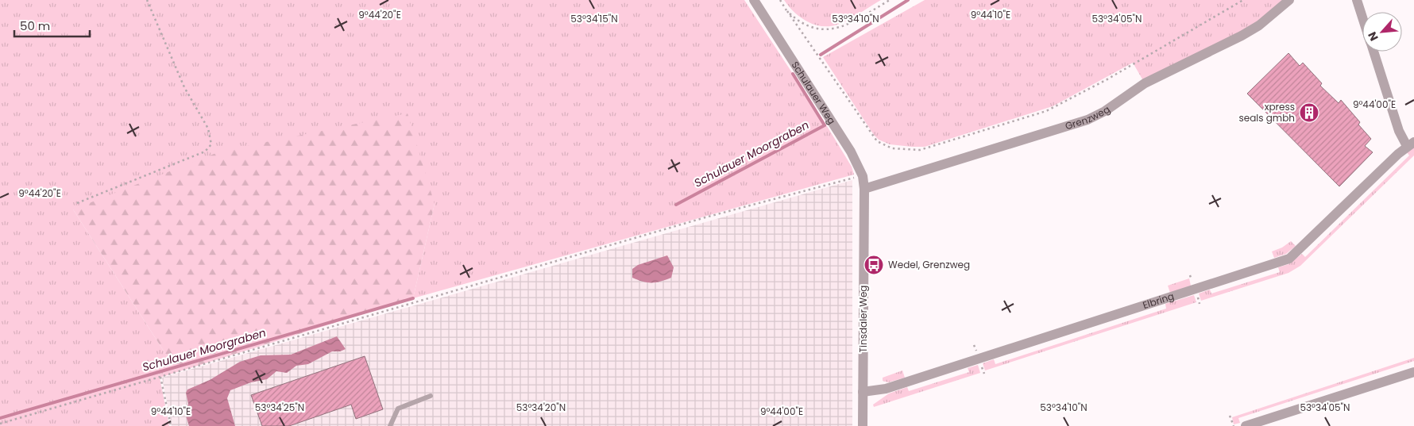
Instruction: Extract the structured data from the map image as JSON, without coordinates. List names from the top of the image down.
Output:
{
  "streets": {
    "street": [
      "Schulauer Weg",
      "Grenzweg",
      "Elbring",
      "Tinsdaler Weg"
    ]
  },
  "crossings": [
    ["Schulauer Weg", "Grenzweg"],
    ["Schulauer Weg", "Tinsdaler Weg"],
    ["Grenzweg", "Tinsdaler Weg"],
    ["Elbring", "Tinsdaler Weg"]
  ],
  "water": ["Schulauer Moorgraben"],
  "places": {
    "building": ["xpress seals gmbh"],
    "bus stop": ["Wedel, Grenzweg"]
  },
  "scale_bar": "50 m",
  "north": "bottom left",
  "coordinates": [
    "9°44'10\"E",
    "9°44'20\"E",
    "53°34'15\"N",
    "53°34'10\"N",
    "53°34'05\"N",
    "9°44'00\"E",
    "53°34'25\"N",
    "53°34'20\"N"
  ]
}
